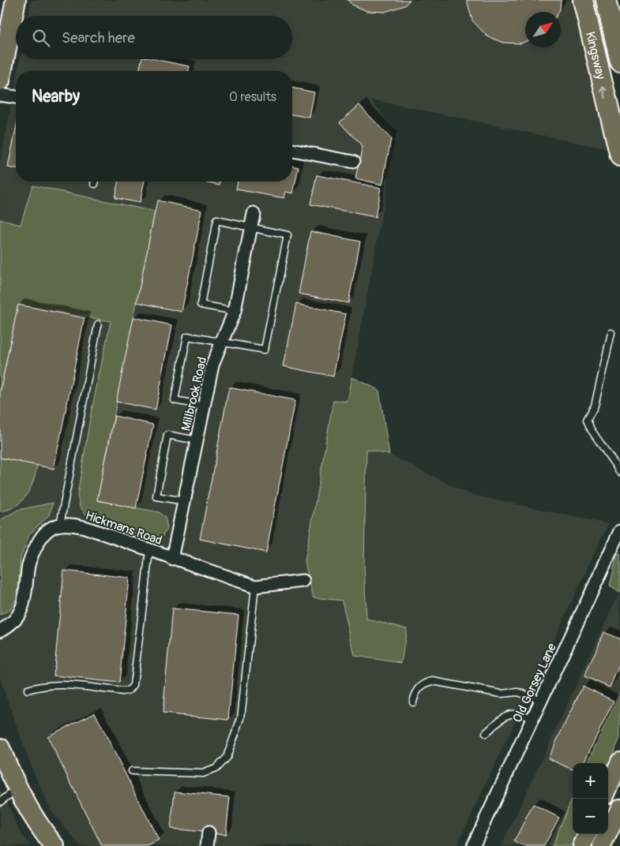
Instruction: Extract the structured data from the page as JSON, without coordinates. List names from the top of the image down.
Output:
{
  "streets": {
    "highway": ["Kingsway"],
    "street": ["Millbrook Road", "Hickmans Road", "Old Gorsey Lane"]
  },
  "crossings": [
    ["Millbrook Road", "Hickmans Road"]
  ],
  "north": "top right",
  "page": {
    "search": "Search here",
    "heading": ["Nearby", "0 results"],
    "map_buttons": ["+", "−"]
  }
}
